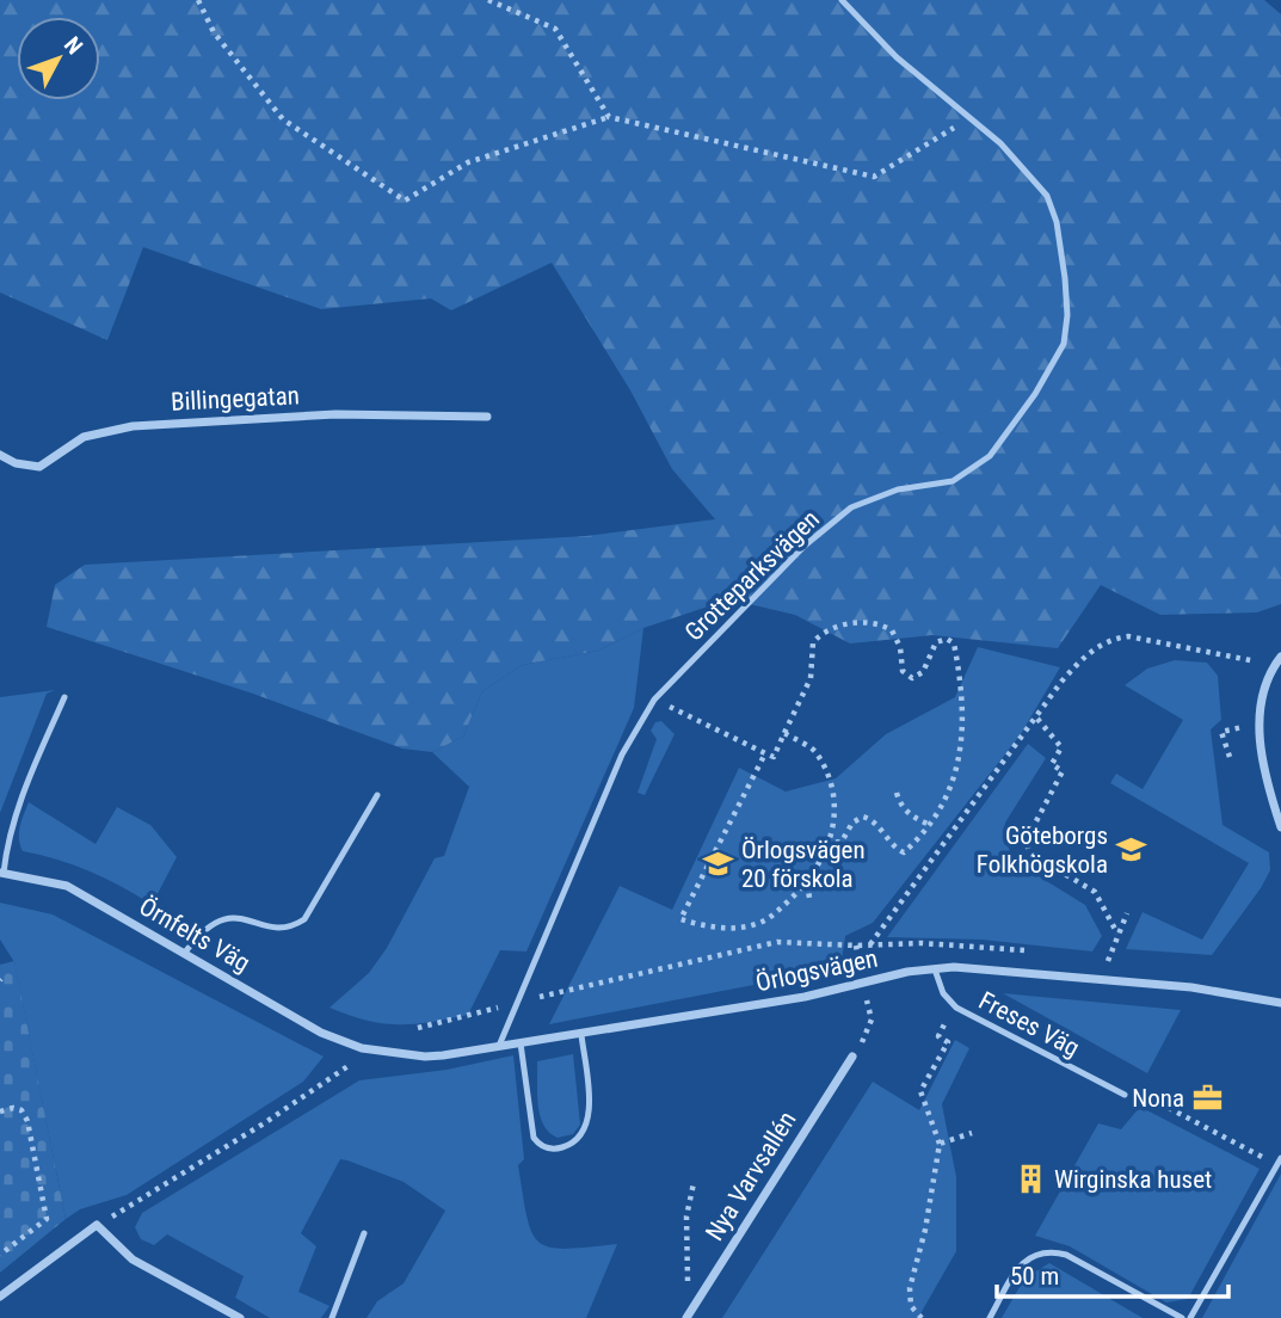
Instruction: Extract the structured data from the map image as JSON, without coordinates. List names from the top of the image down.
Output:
{
  "streets": {
    "street": [
      "Billingegatan",
      "Örnfelts Väg",
      "Örlogsvägen",
      "Nya Varvsallén"
    ],
    "lane": ["Grotteparksvägen", "Freses Väg"]
  },
  "crossings": [
    ["Grotteparksvägen", "Örlogsvägen"],
    ["Örnfelts Väg", "Örlogsvägen"],
    ["Örlogsvägen", "Freses Väg"]
  ],
  "places": {
    "school or university": ["Göteborgs Folkhögskola", "Örlogsvägen 20 förskola"],
    "office": ["Nona"],
    "building": ["Wirginska huset"]
  },
  "scale_bar": "50 m",
  "north": "top right"
}
